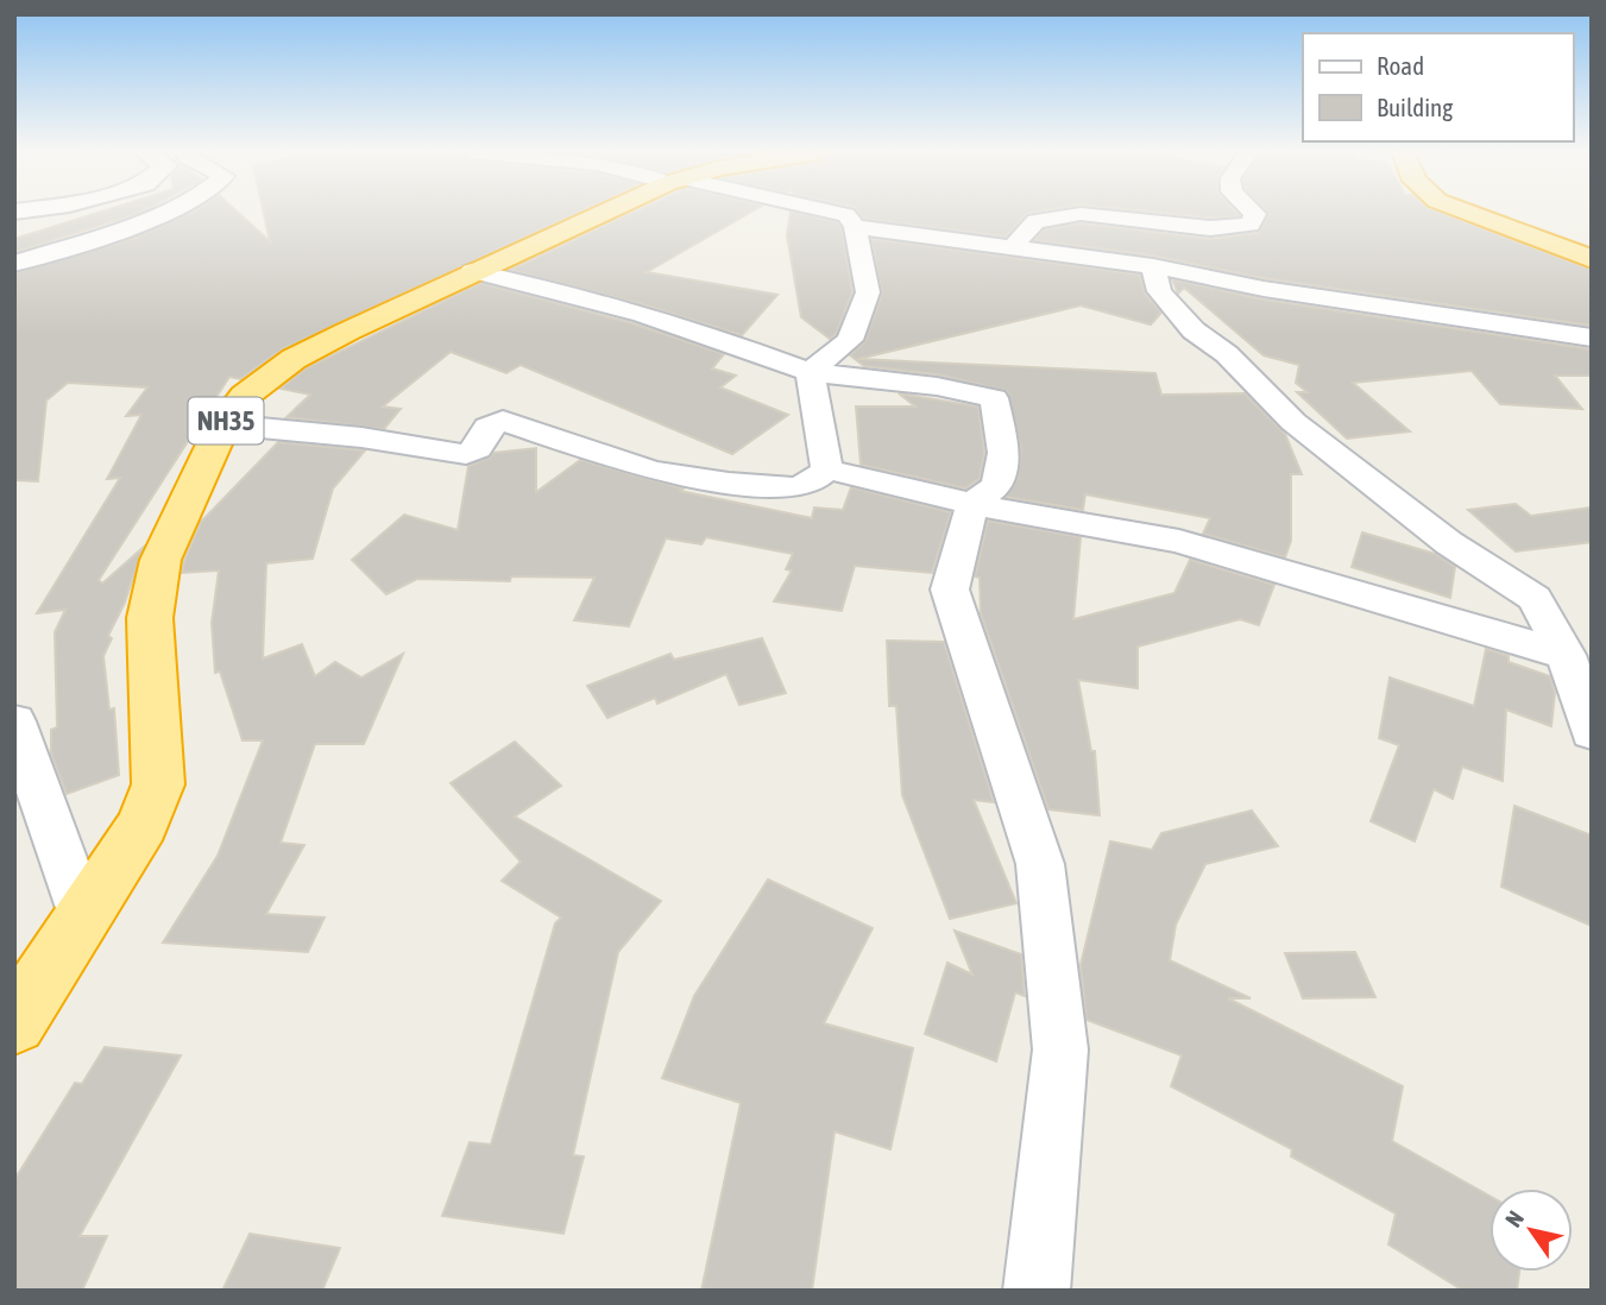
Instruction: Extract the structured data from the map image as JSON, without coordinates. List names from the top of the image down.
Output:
{
  "streets": {
    "highway": ["NH35"]
  },
  "legend": ["Road", "Building"],
  "north": "top left"
}
